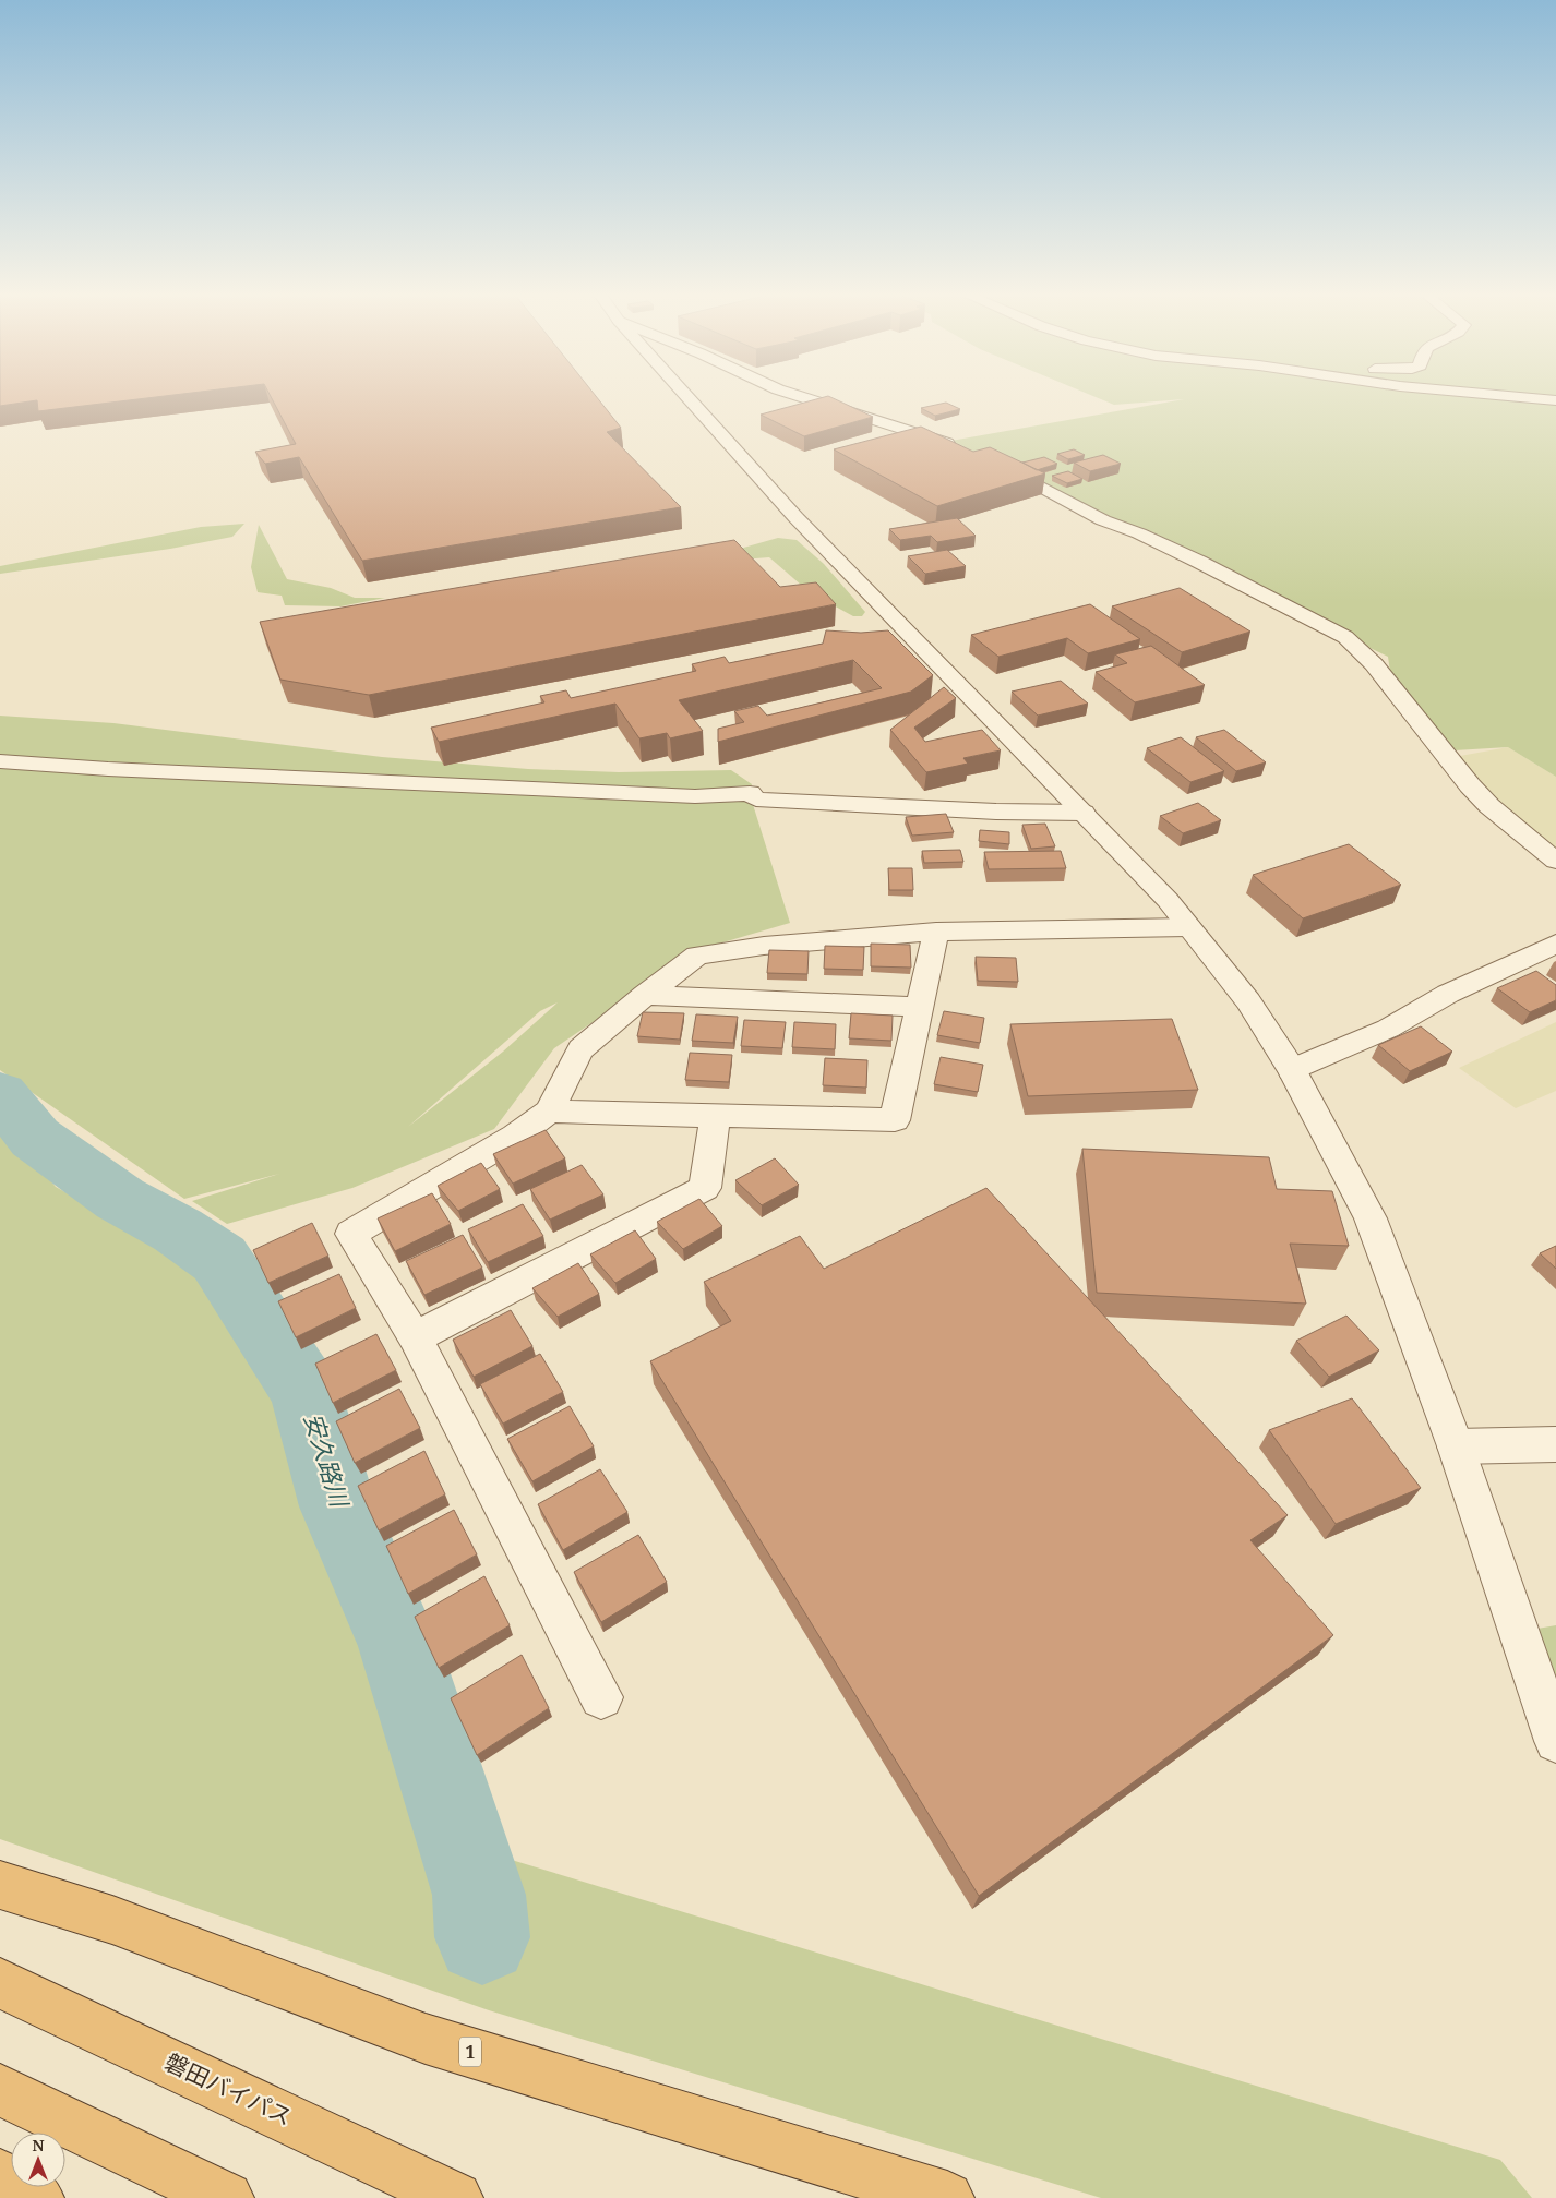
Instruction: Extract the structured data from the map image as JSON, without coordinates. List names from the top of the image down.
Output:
{
  "streets": {
    "highway": ["1", "磐田バイパス"]
  },
  "water": ["安久路川"],
  "north": "top"
}
